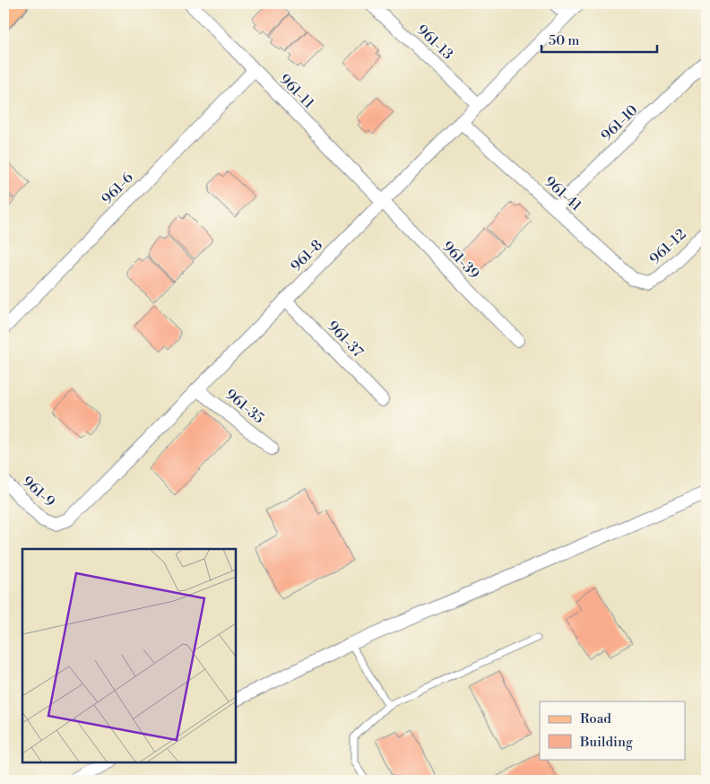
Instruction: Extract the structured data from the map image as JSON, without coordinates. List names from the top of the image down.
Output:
{
  "streets": {
    "street": [
      "961-13",
      "961-11",
      "961-10",
      "961-6",
      "961-41",
      "961-12",
      "961-8",
      "961-39",
      "961-37",
      "961-35",
      "961-9"
    ]
  },
  "crossings": [
    ["961-13", "961-8"],
    ["961-11", "961-6"],
    ["961-11", "961-8"],
    ["961-11", "961-39"],
    ["961-10", "961-41"],
    ["961-41", "961-12"],
    ["961-41", "961-8"],
    ["961-8", "961-39"],
    ["961-8", "961-37"],
    ["961-8", "961-35"],
    ["961-8", "961-9"]
  ],
  "legend": ["Road", "Building"],
  "scale_bar": "50 m"
}
